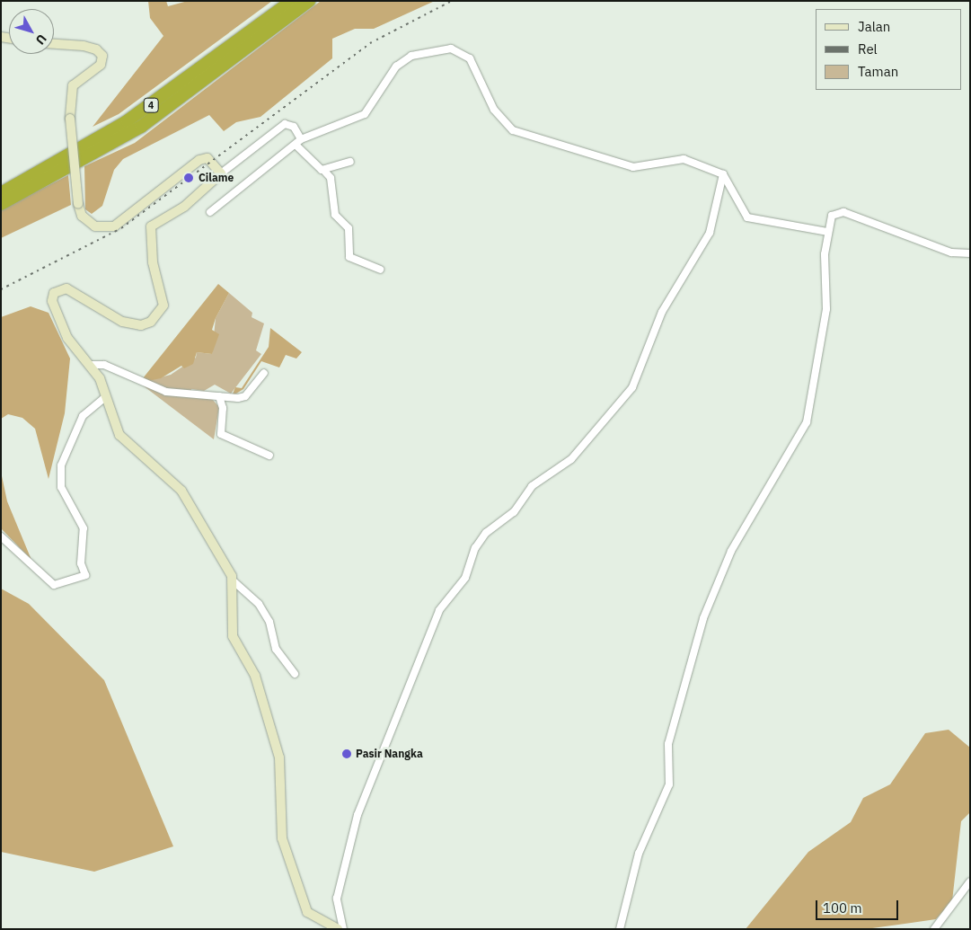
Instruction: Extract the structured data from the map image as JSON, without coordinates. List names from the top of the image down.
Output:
{
  "streets": {
    "highway": ["4"]
  },
  "places": ["Cilame", "Pasir Nangka"],
  "legend": ["Jalan", "Rel", "Taman"],
  "scale_bar": "100 m",
  "north": "bottom right"
}
